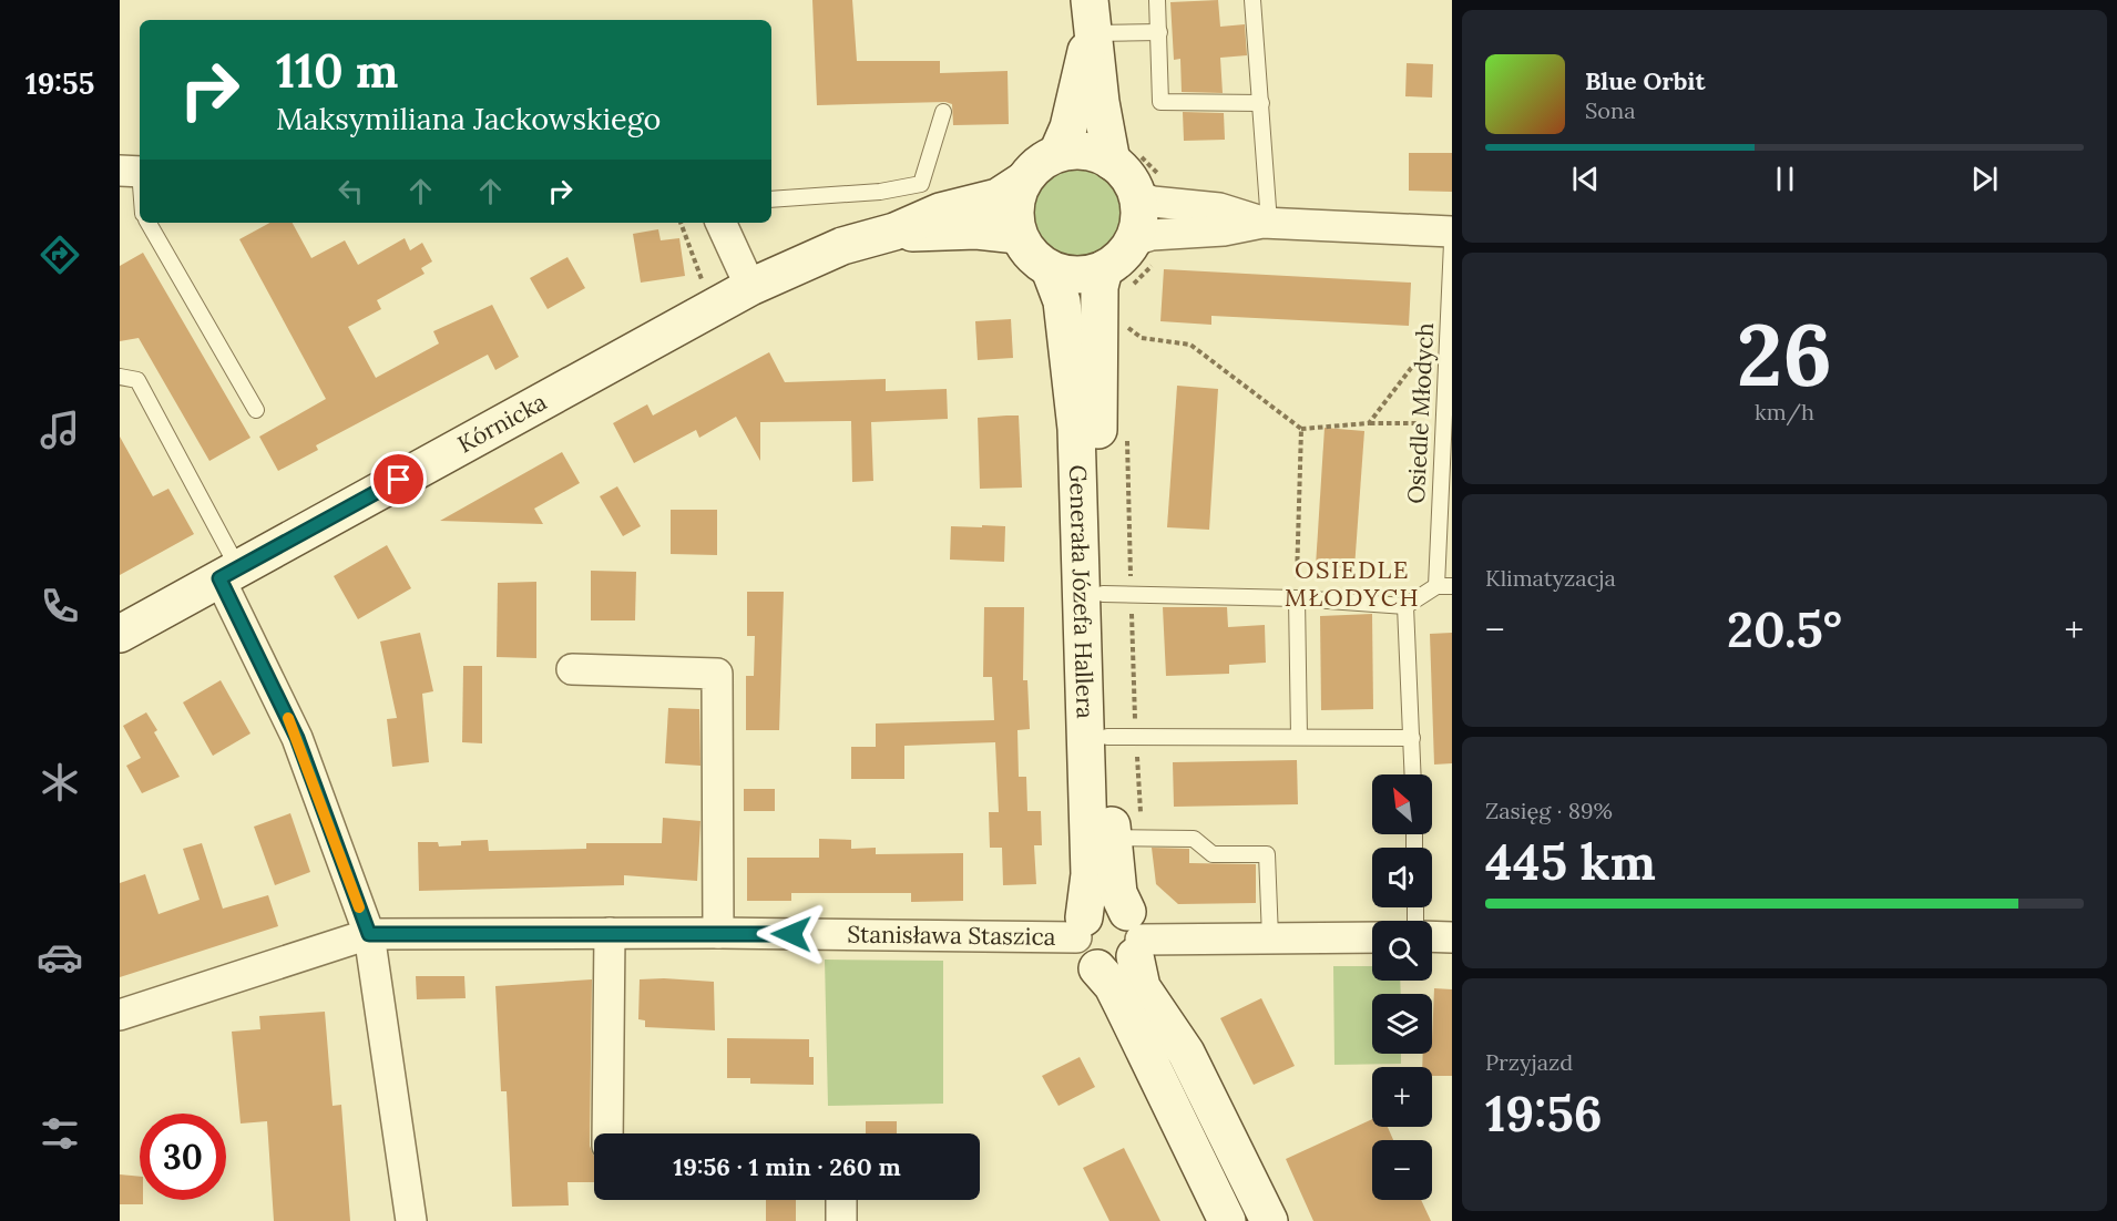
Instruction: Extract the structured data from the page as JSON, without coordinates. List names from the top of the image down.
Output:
{
  "streets": {
    "street": ["Kórnicka", "Generała Józefa Hallera", "Stanisława Staszica"],
    "lane": ["Osiedle Młodych"]
  },
  "crossings": [
    ["Kórnicka", "Generała Józefa Hallera"],
    ["Generała Józefa Hallera", "Stanisława Staszica"]
  ],
  "districts": ["OSIEDLE MŁODYCH"],
  "north": "top left",
  "page": {
    "tabs": "19:55",
    "turn": ["110 m", "Maksymiliana Jackowskiego"],
    "song": ["Blue Orbit", "Sona"],
    "tile": [
      ["26", "km/h"],
      "Klimatyzacja",
      ["Zasięg · 89%", "445 km"],
      ["Przyjazd", "19:56"]
    ],
    "heat": ["−", "20.5°", "+"],
    "map_buttons": ["+", "−"],
    "limit": "30",
    "trip": "19:56 · 1 min · 260 m"
  }
}
